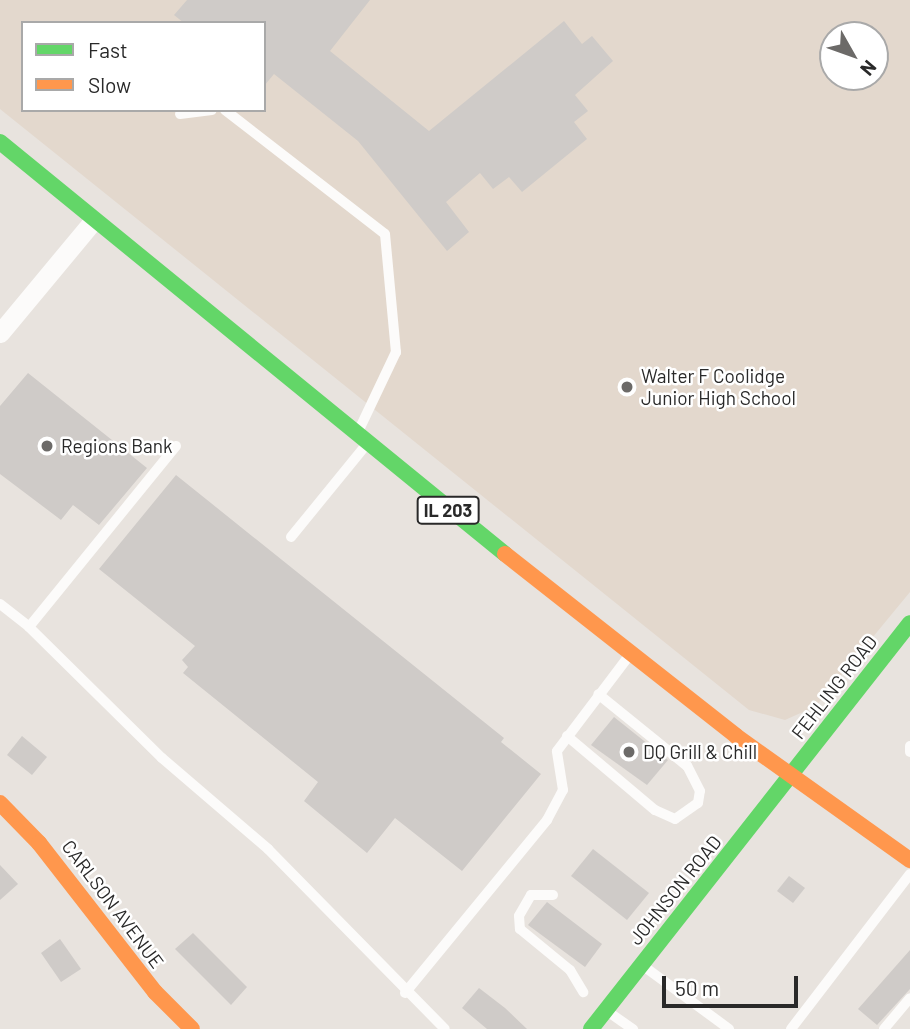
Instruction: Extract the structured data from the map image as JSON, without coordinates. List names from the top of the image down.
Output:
{
  "streets": {
    "main road": [
      "IL 203",
      "FEHLING ROAD",
      "JOHNSON ROAD",
      "CARLSON AVENUE"
    ]
  },
  "crossings": [
    ["IL 203", "FEHLING ROAD"],
    ["IL 203", "JOHNSON ROAD"],
    ["FEHLING ROAD", "JOHNSON ROAD"]
  ],
  "places": ["Walter F Coolidge Junior High School", "Regions Bank", "DQ Grill & Chill"],
  "legend": ["Fast", "Slow"],
  "scale_bar": "50 m",
  "north": "bottom right"
}
